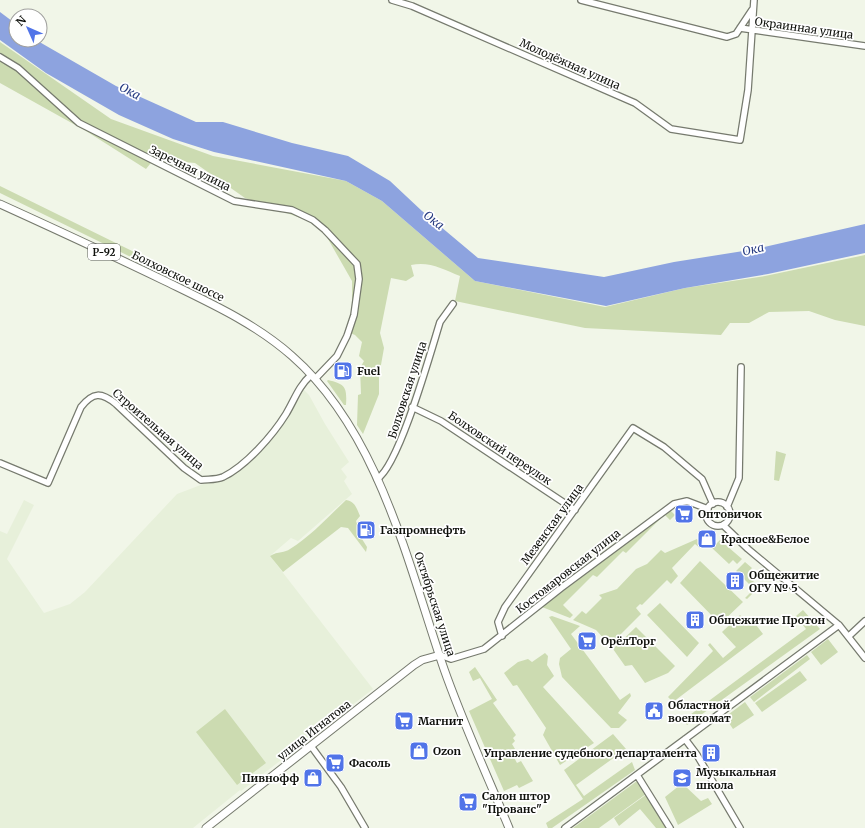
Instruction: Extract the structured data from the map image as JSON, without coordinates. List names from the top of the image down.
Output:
{
  "streets": {
    "main road": [
      "Р-92",
      "Болховское шоссе",
      "Октябрьская улица",
      "улица Игнатова"
    ],
    "street": [
      "Окраинная улица",
      "Молодёжная улица",
      "Заречная улица",
      "Болховская улица",
      "Строительная улица",
      "Болховский переулок",
      "Мезенская улица",
      "Костомаровская улица"
    ]
  },
  "crossings": [
    ["Окраинная улица", "Молодёжная улица"],
    ["Заречная улица", "Болховское шоссе"],
    ["Заречная улица", "Строительная улица"],
    ["Болховское шоссе", "Строительная улица"],
    ["Болховское шоссе", "Октябрьская улица"],
    ["Болховская улица", "Болховский переулок"],
    ["Болховская улица", "Октябрьская улица"],
    ["Болховский переулок", "Мезенская улица"],
    ["Мезенская улица", "Костомаровская улица"],
    ["Костомаровская улица", "Октябрьская улица"],
    ["Костомаровская улица", "улица Игнатова"],
    ["Октябрьская улица", "улица Игнатова"]
  ],
  "water": ["Ока"],
  "places": {
    "fuel station": ["Fuel", "Газпромнефть"],
    "supermarket": [
      "Оптовичок",
      "ОрёлТорг",
      "Магнит",
      "Фасоль",
      "Салон штор \"Прованс\""
    ],
    "shop": ["Красное&Белое", "Ozon", "Пивнофф"],
    "building": ["Общежитие ОГУ № 5", "Общежитие Протон", "Управление судебного департамента"],
    "public building": ["Областной военкомат"],
    "school or university": ["Музыкальная школа"]
  },
  "north": "top left"
}
